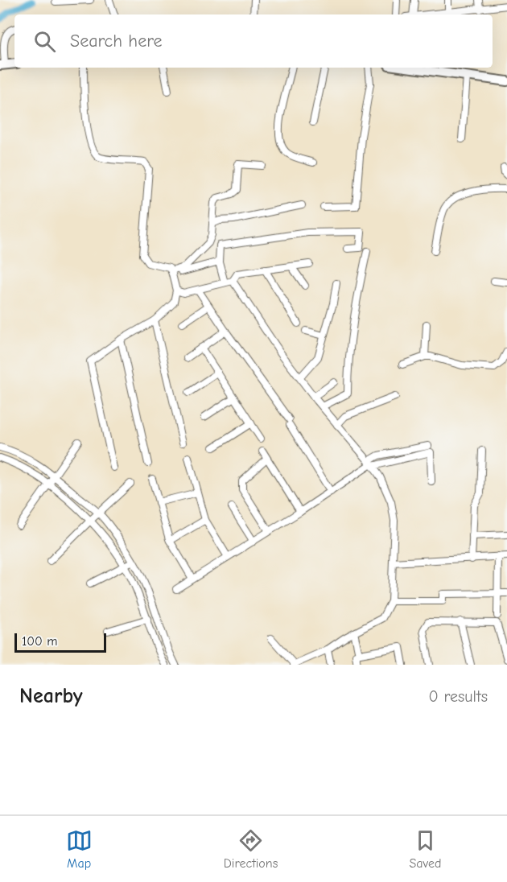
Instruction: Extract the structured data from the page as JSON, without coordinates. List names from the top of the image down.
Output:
{
  "scale_bar": "100 m",
  "page": {
    "search": "Search here",
    "scale": "100 m",
    "heading": ["Nearby", "0 results"],
    "nav": ["Map", "Directions", "Saved"]
  }
}
